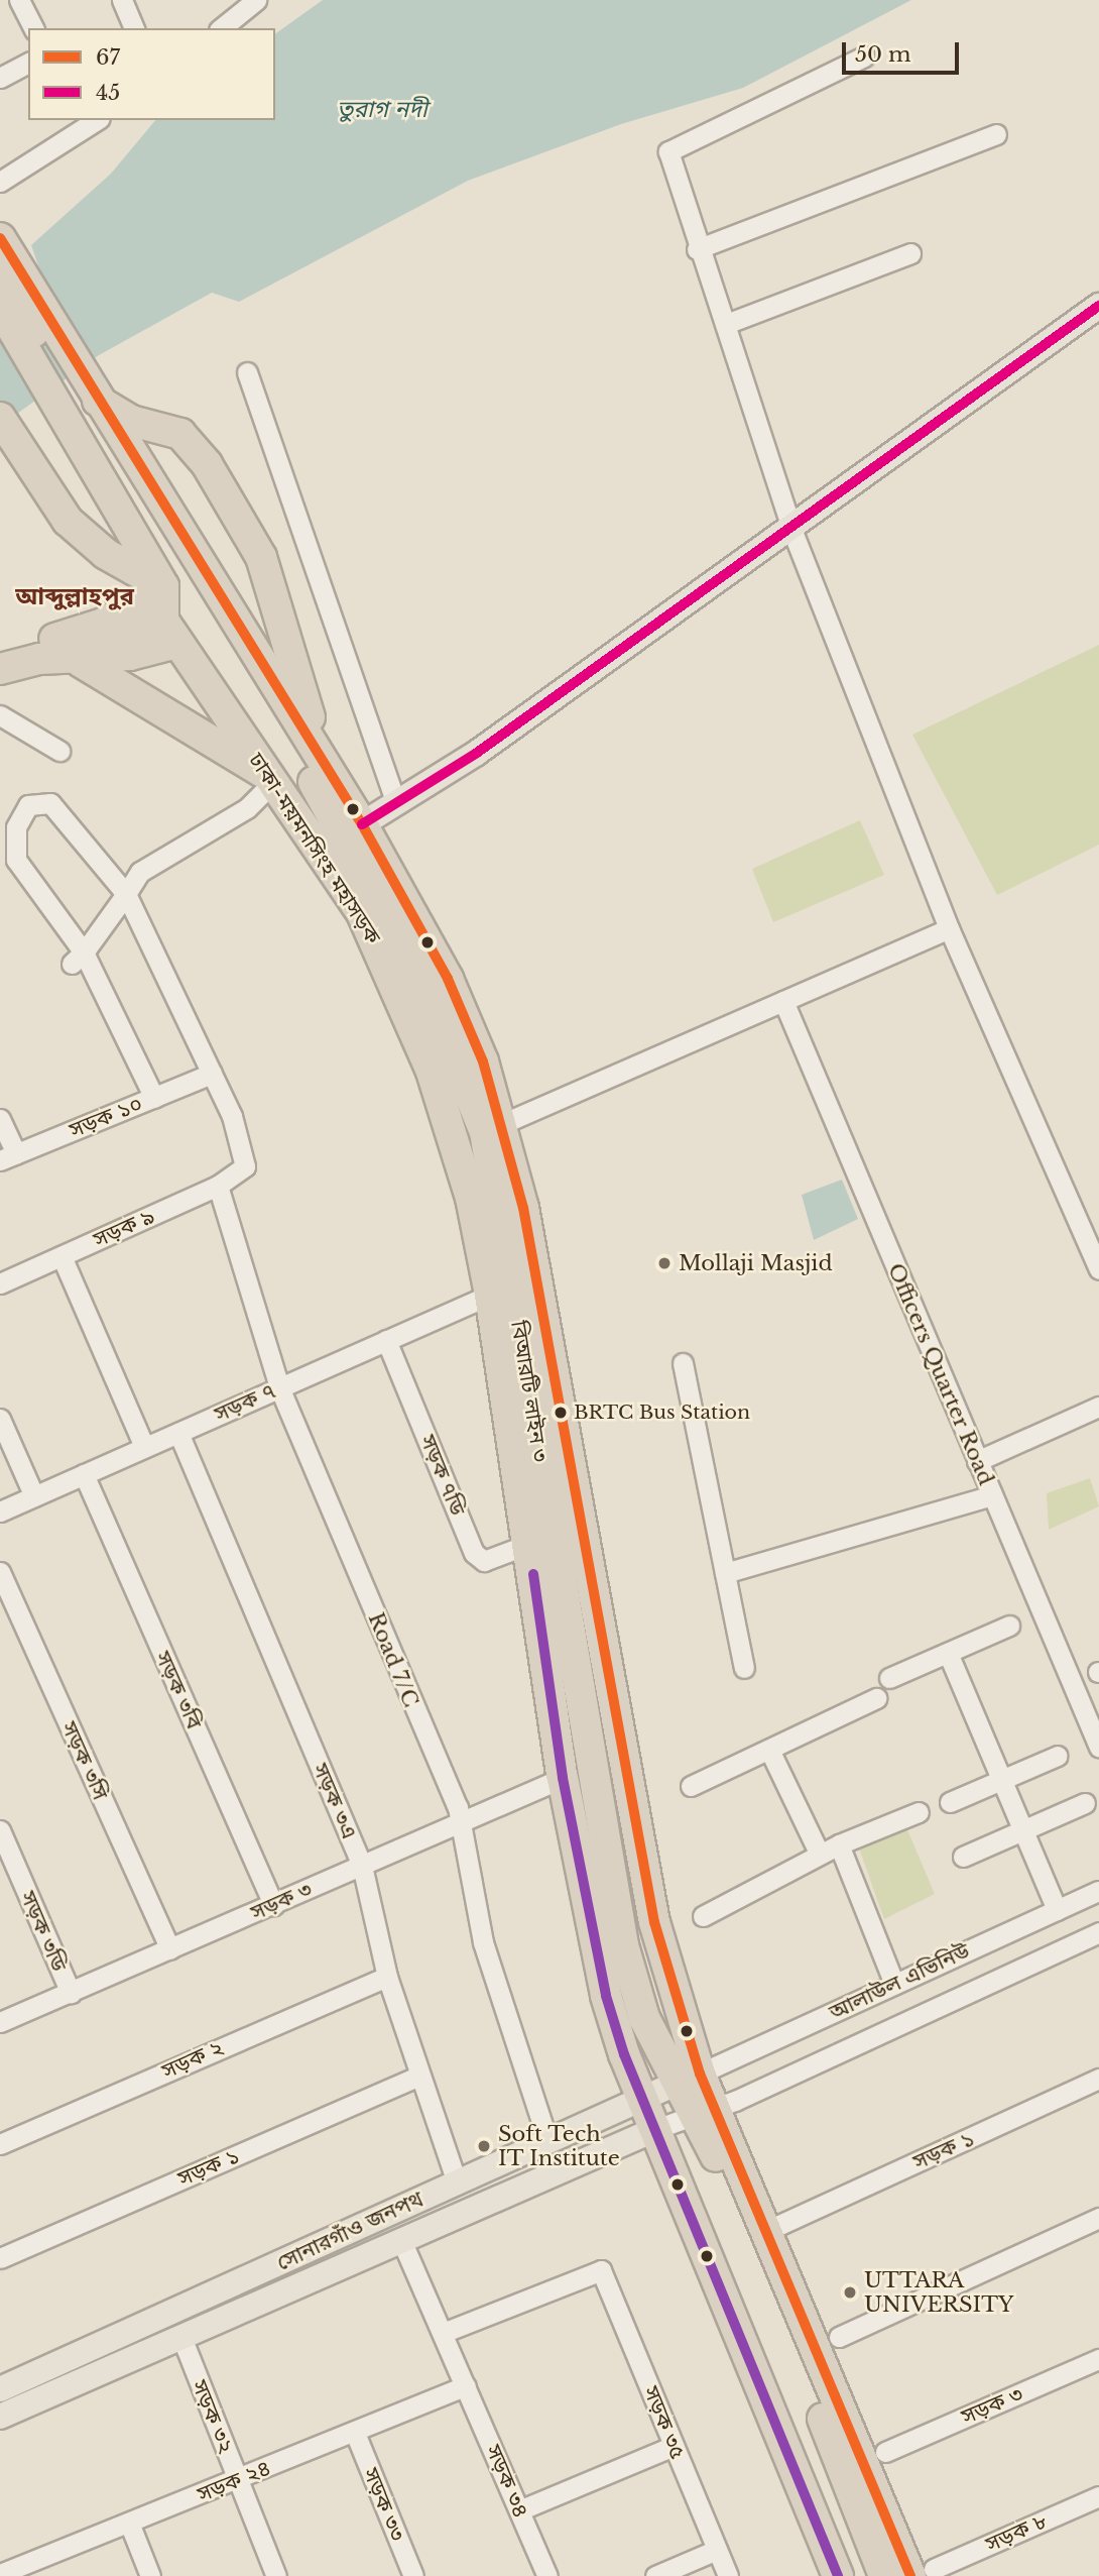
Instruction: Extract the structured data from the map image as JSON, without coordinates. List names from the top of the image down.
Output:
{
  "streets": {
    "highway": ["ঢাকা-ময়মনসিংহ মহাসড়ক", "বিআরটি লাইন ৩"],
    "main road": ["সোনারগাঁও জনপথ"],
    "street": [
      "সড়ক ১০",
      "সড়ক ৯",
      "Officers Quarter Road",
      "সড়ক ৭",
      "সড়ক ৭ডি",
      "Road 7/C",
      "সড়ক ৩বি",
      "সড়ক ৩সি",
      "সড়ক ৩এ",
      "সড়ক ৩",
      "সড়ক ৩ডি",
      "আলাউল এভিনিউ",
      "সড়ক ২",
      "সড়ক ১",
      "সড়ক ৩২",
      "সড়ক ৩৫",
      "সড়ক ২৪",
      "সড়ক ৩৪",
      "সড়ক ৩৩",
      "সড়ক ৮"
    ]
  },
  "crossings": [
    ["ঢাকা-ময়মনসিংহ মহাসড়ক", "সড়ক ৭"],
    ["ঢাকা-ময়মনসিংহ মহাসড়ক", "সড়ক ৭ডি"],
    ["ঢাকা-ময়মনসিংহ মহাসড়ক", "সড়ক ৩"],
    ["ঢাকা-ময়মনসিংহ মহাসড়ক", "সোনারগাঁও জনপথ"],
    ["সড়ক ১০", "সড়ক ৯"],
    ["সড়ক ৯", "Road 7/C"],
    ["বিআরটি লাইন ৩", "আলাউল এভিনিউ"],
    ["বিআরটি লাইন ৩", "সোনারগাঁও জনপথ"],
    ["সড়ক ৭", "সড়ক ৭ডি"],
    ["সড়ক ৭", "Road 7/C"],
    ["সড়ক ৭", "সড়ক ৩বি"],
    ["সড়ক ৭", "সড়ক ৩এ"],
    ["Road 7/C", "সড়ক ৩"],
    ["Road 7/C", "সোনারগাঁও জনপথ"],
    ["সড়ক ৩বি", "সড়ক ৩"],
    ["সড়ক ৩সি", "সড়ক ৩"],
    ["সড়ক ৩এ", "সড়ক ৩"],
    ["সড়ক ৩এ", "সড়ক ২"],
    ["সড়ক ৩এ", "সড়ক ১"],
    ["সড়ক ৩এ", "সোনারগাঁও জনপথ"],
    ["সড়ক ৩", "সড়ক ৩ডি"],
    ["আলাউল এভিনিউ", "সোনারগাঁও জনপথ"],
    ["সোনারগাঁও জনপথ", "সড়ক ৩২"],
    ["সোনারগাঁও জনপথ", "সড়ক ৩৪"],
    ["সড়ক ৩২", "সড়ক ২৪"],
    ["সড়ক ৩৫", "সড়ক ৩৪"],
    ["সড়ক ২৪", "সড়ক ৩৪"],
    ["সড়ক ২৪", "সড়ক ৩৩"]
  ],
  "districts": ["আব্দুল্লাহপুর"],
  "water": ["তুরাগ নদী"],
  "places": [
    "Mollaji Masjid",
    "BRTC Bus Station",
    "Soft Tech IT Institute",
    "UTTARA UNIVERSITY"
  ],
  "lines": ["transit line 67", "transit line 45"],
  "legend": ["67", "45"],
  "scale_bar": "50 m"
}
